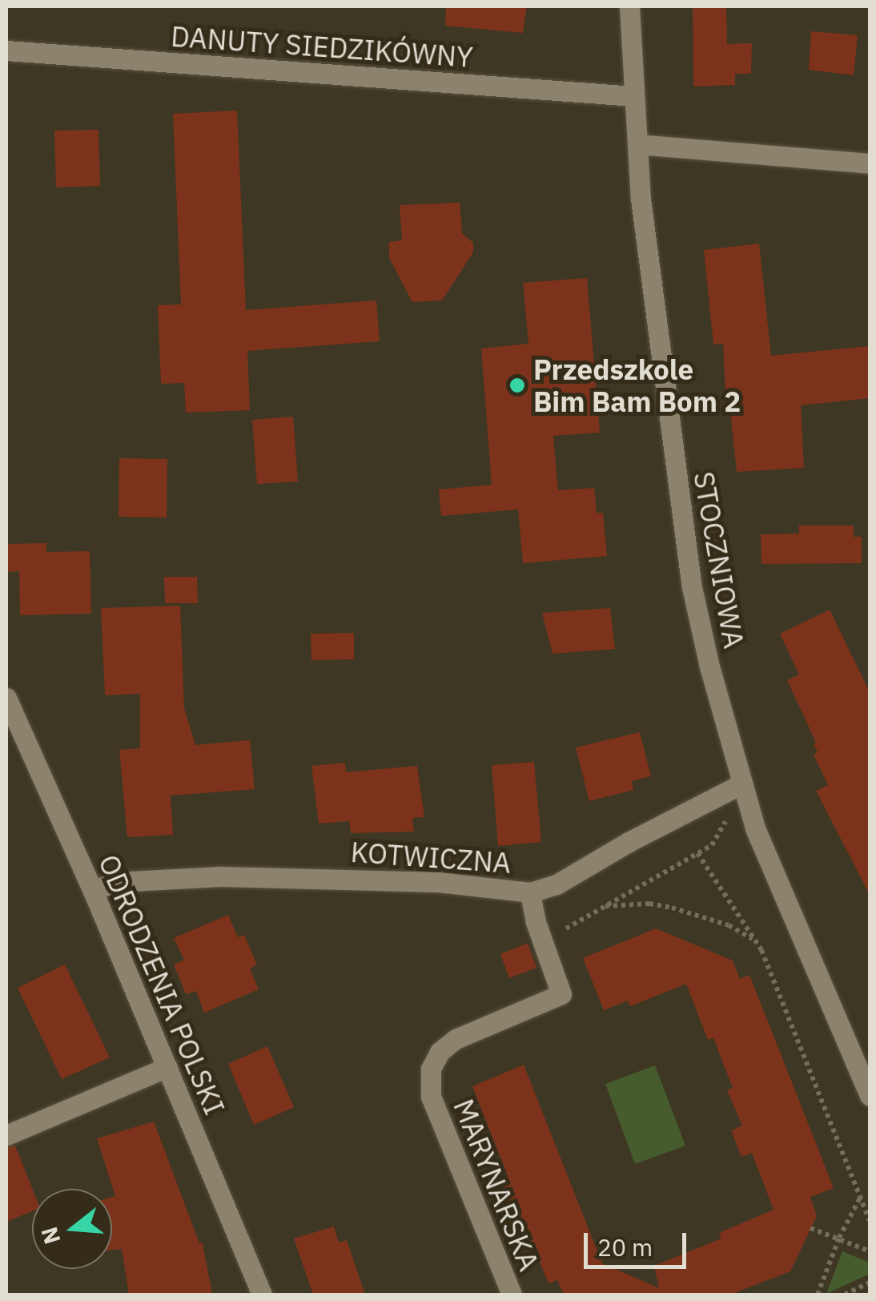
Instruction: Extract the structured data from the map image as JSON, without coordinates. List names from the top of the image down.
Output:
{
  "streets": {
    "street": [
      "DANUTY SIEDZIKÓWNY",
      "STOCZNIOWA",
      "KOTWICZNA",
      "ODRODZENIA POLSKI",
      "MARYNARSKA"
    ]
  },
  "crossings": [
    ["DANUTY SIEDZIKÓWNY", "STOCZNIOWA"],
    ["STOCZNIOWA", "KOTWICZNA"],
    ["KOTWICZNA", "ODRODZENIA POLSKI"],
    ["KOTWICZNA", "MARYNARSKA"]
  ],
  "places": ["Przedszkole Bim Bam Bom 2"],
  "scale_bar": "20 m",
  "north": "left"
}
